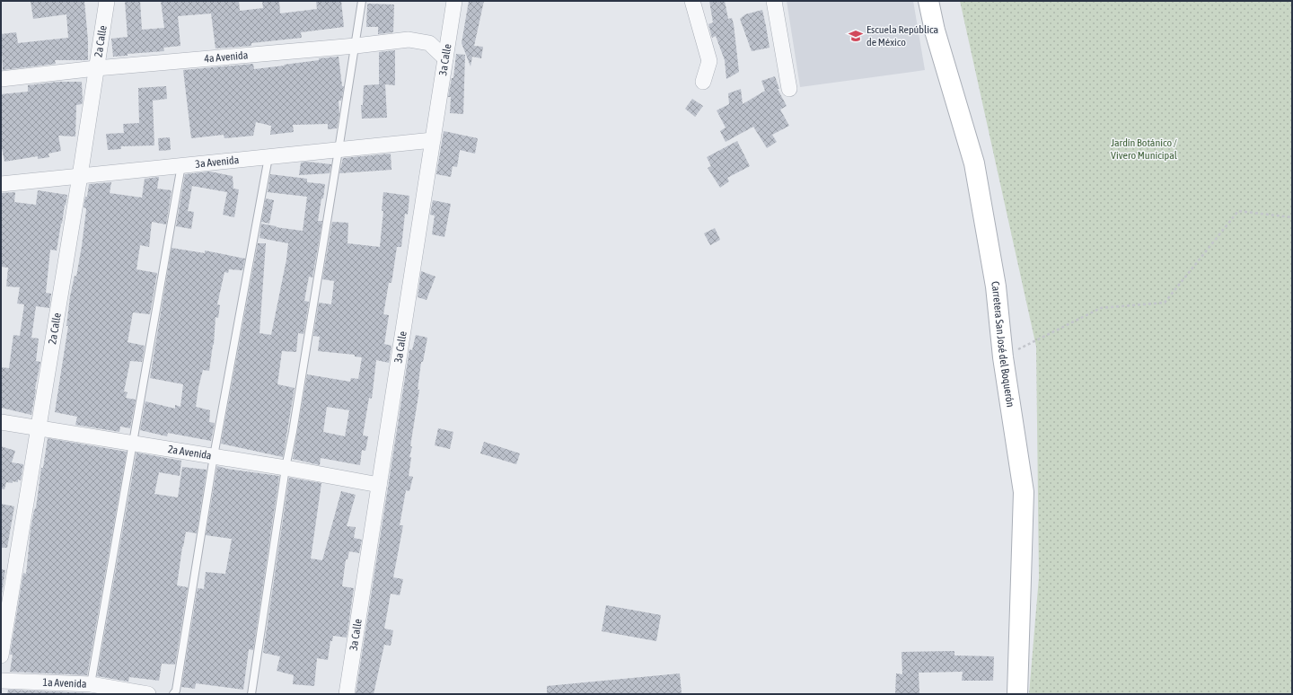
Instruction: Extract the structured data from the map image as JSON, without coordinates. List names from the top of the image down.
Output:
{
  "streets": {
    "street": [
      "2a Calle",
      "4a Avenida",
      "3a Calle",
      "3a Avenida",
      "Carretera San José del Boquerón",
      "2a Avenida",
      "1a Avenida"
    ]
  },
  "crossings": [
    ["2a Calle", "4a Avenida"],
    ["2a Calle", "3a Avenida"],
    ["2a Calle", "2a Avenida"],
    ["4a Avenida", "3a Calle"],
    ["3a Calle", "3a Avenida"],
    ["3a Calle", "2a Avenida"]
  ],
  "parks": ["Jardín Botánico / Vivero Municipal"],
  "places": {
    "school or university": ["Escuela República de México"]
  }
}
